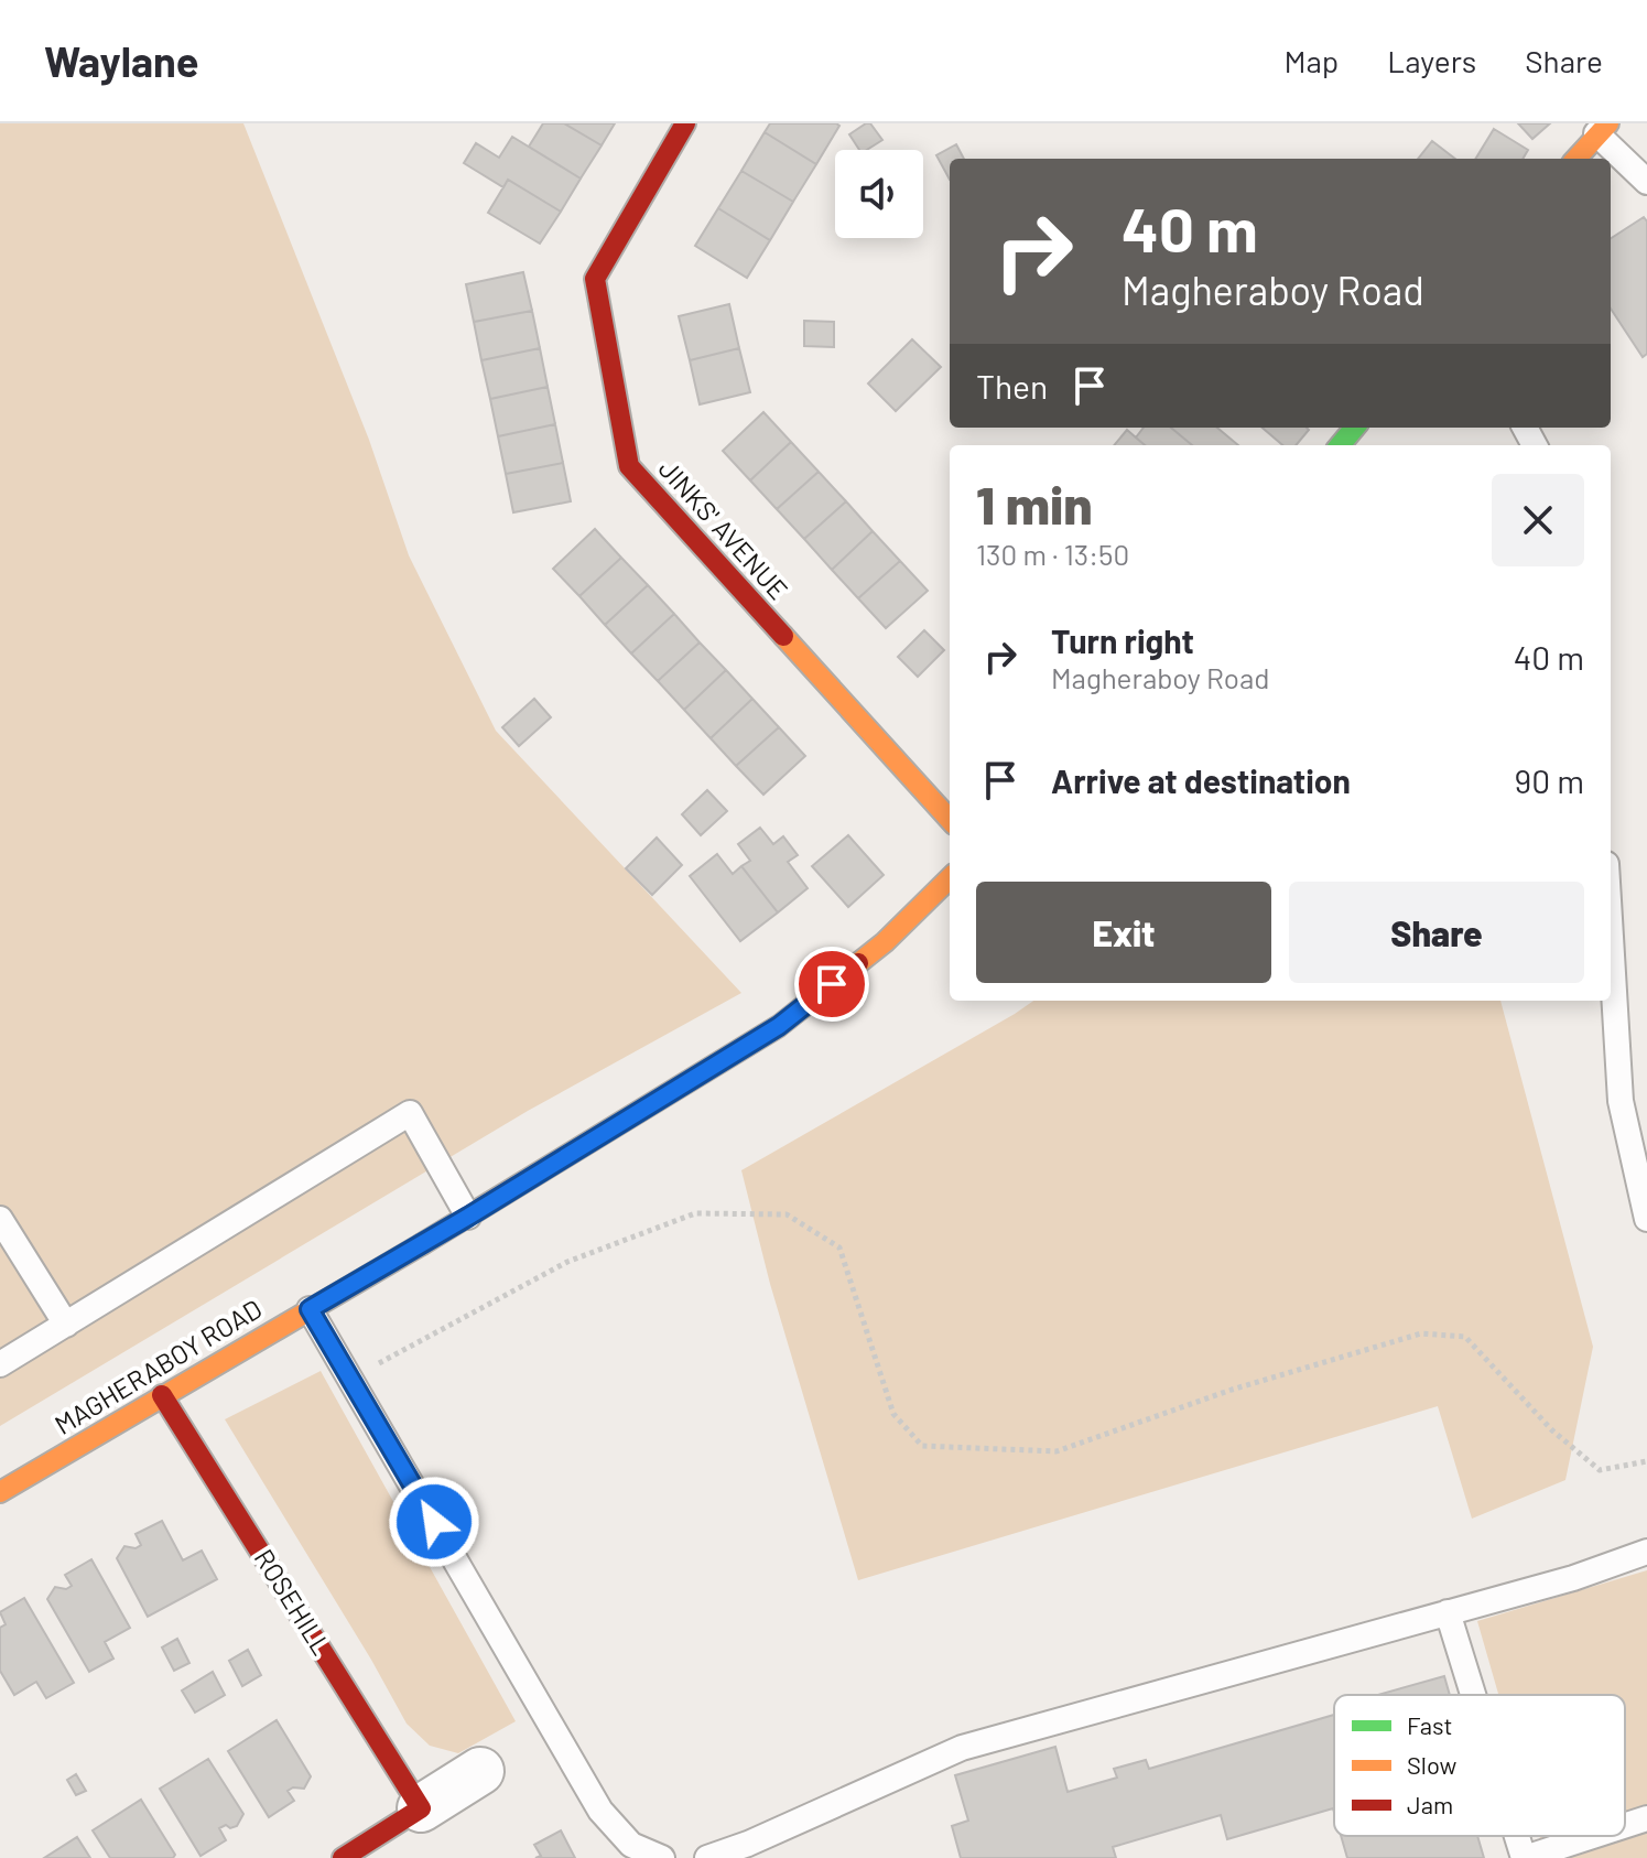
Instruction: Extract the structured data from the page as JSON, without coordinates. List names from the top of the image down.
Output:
{
  "streets": {
    "street": ["JINKS' AVENUE", "MAGHERABOY ROAD", "ROSEHILL"]
  },
  "crossings": [
    ["MAGHERABOY ROAD", "ROSEHILL"]
  ],
  "legend": ["Fast", "Slow", "Jam"],
  "page": {
    "header": "Waylane",
    "nav": ["Map", "Layers", "Share"],
    "turn": ["40 m", "Magheraboy Road"],
    "then": "Then",
    "heading": ["1 min", "130 m · 13:50"],
    "list": [
      {
        "name": "Turn right",
        "note": "Magheraboy Road",
        "value": "40 m"
      },
      {
        "name": "Arrive at destination",
        "value": "90 m"
      }
    ],
    "buttons": ["Exit", "Share"]
  }
}
